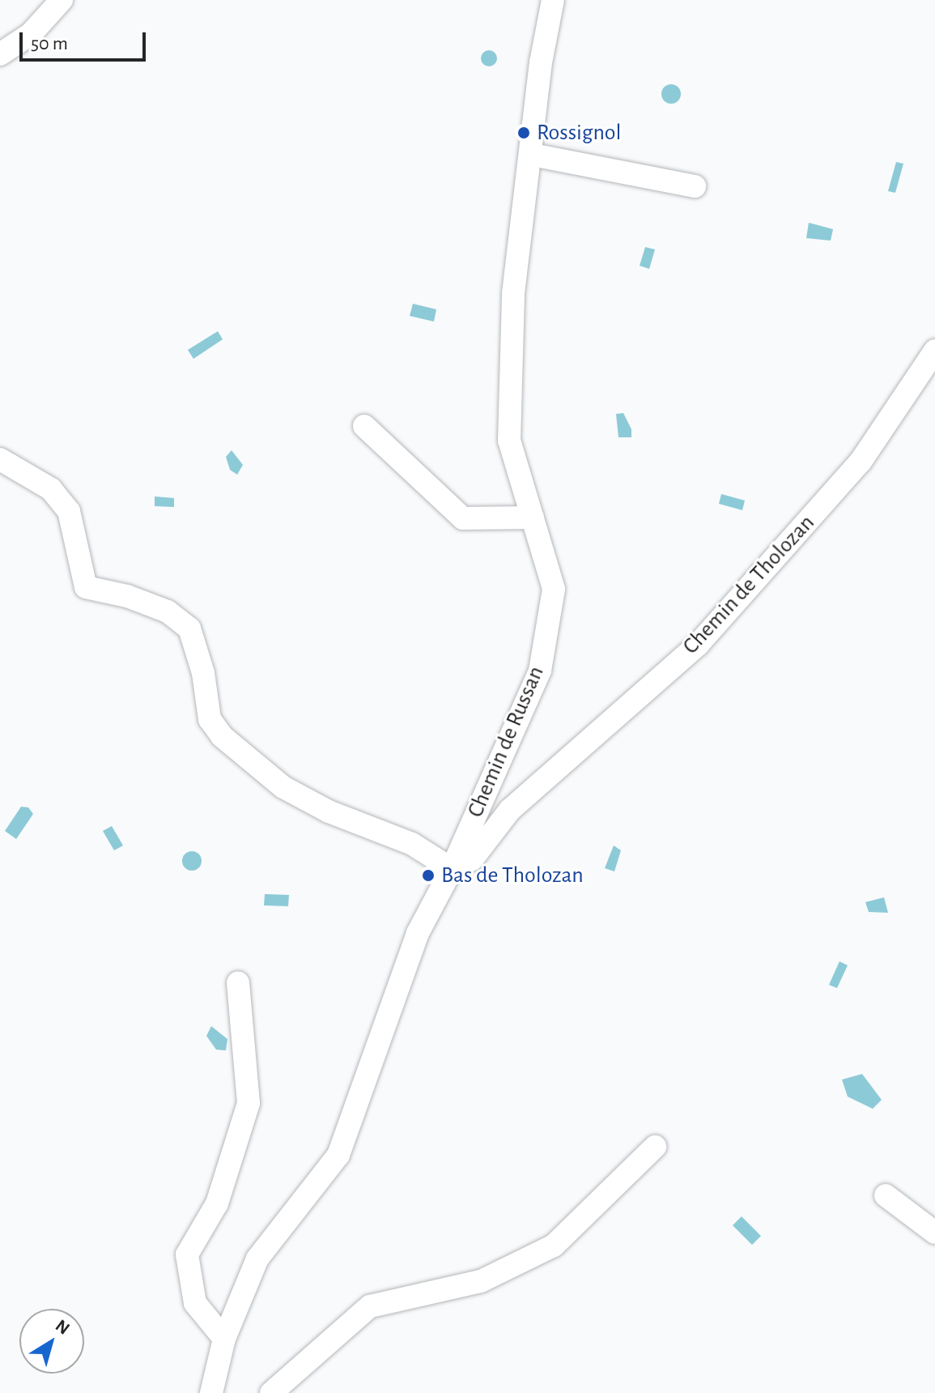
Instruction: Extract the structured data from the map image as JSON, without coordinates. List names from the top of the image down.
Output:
{
  "streets": {
    "street": ["Chemin de Tholozan", "Chemin de Russan"]
  },
  "crossings": [
    ["Chemin de Tholozan", "Chemin de Russan"]
  ],
  "places": ["Rossignol", "Bas de Tholozan"],
  "scale_bar": "50 m",
  "north": "top right"
}
